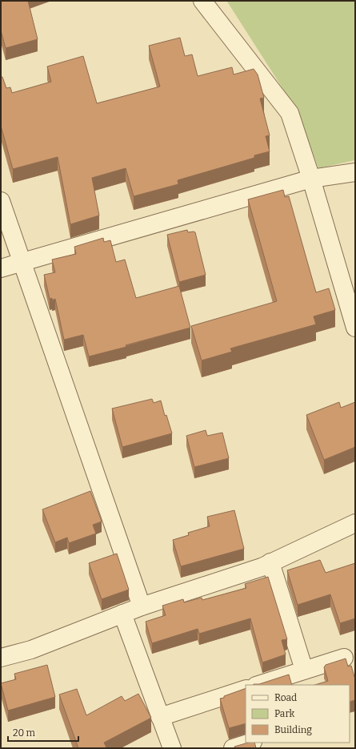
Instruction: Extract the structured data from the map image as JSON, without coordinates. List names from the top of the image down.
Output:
{
  "legend": ["Road", "Park", "Building"],
  "scale_bar": "20 m"
}
